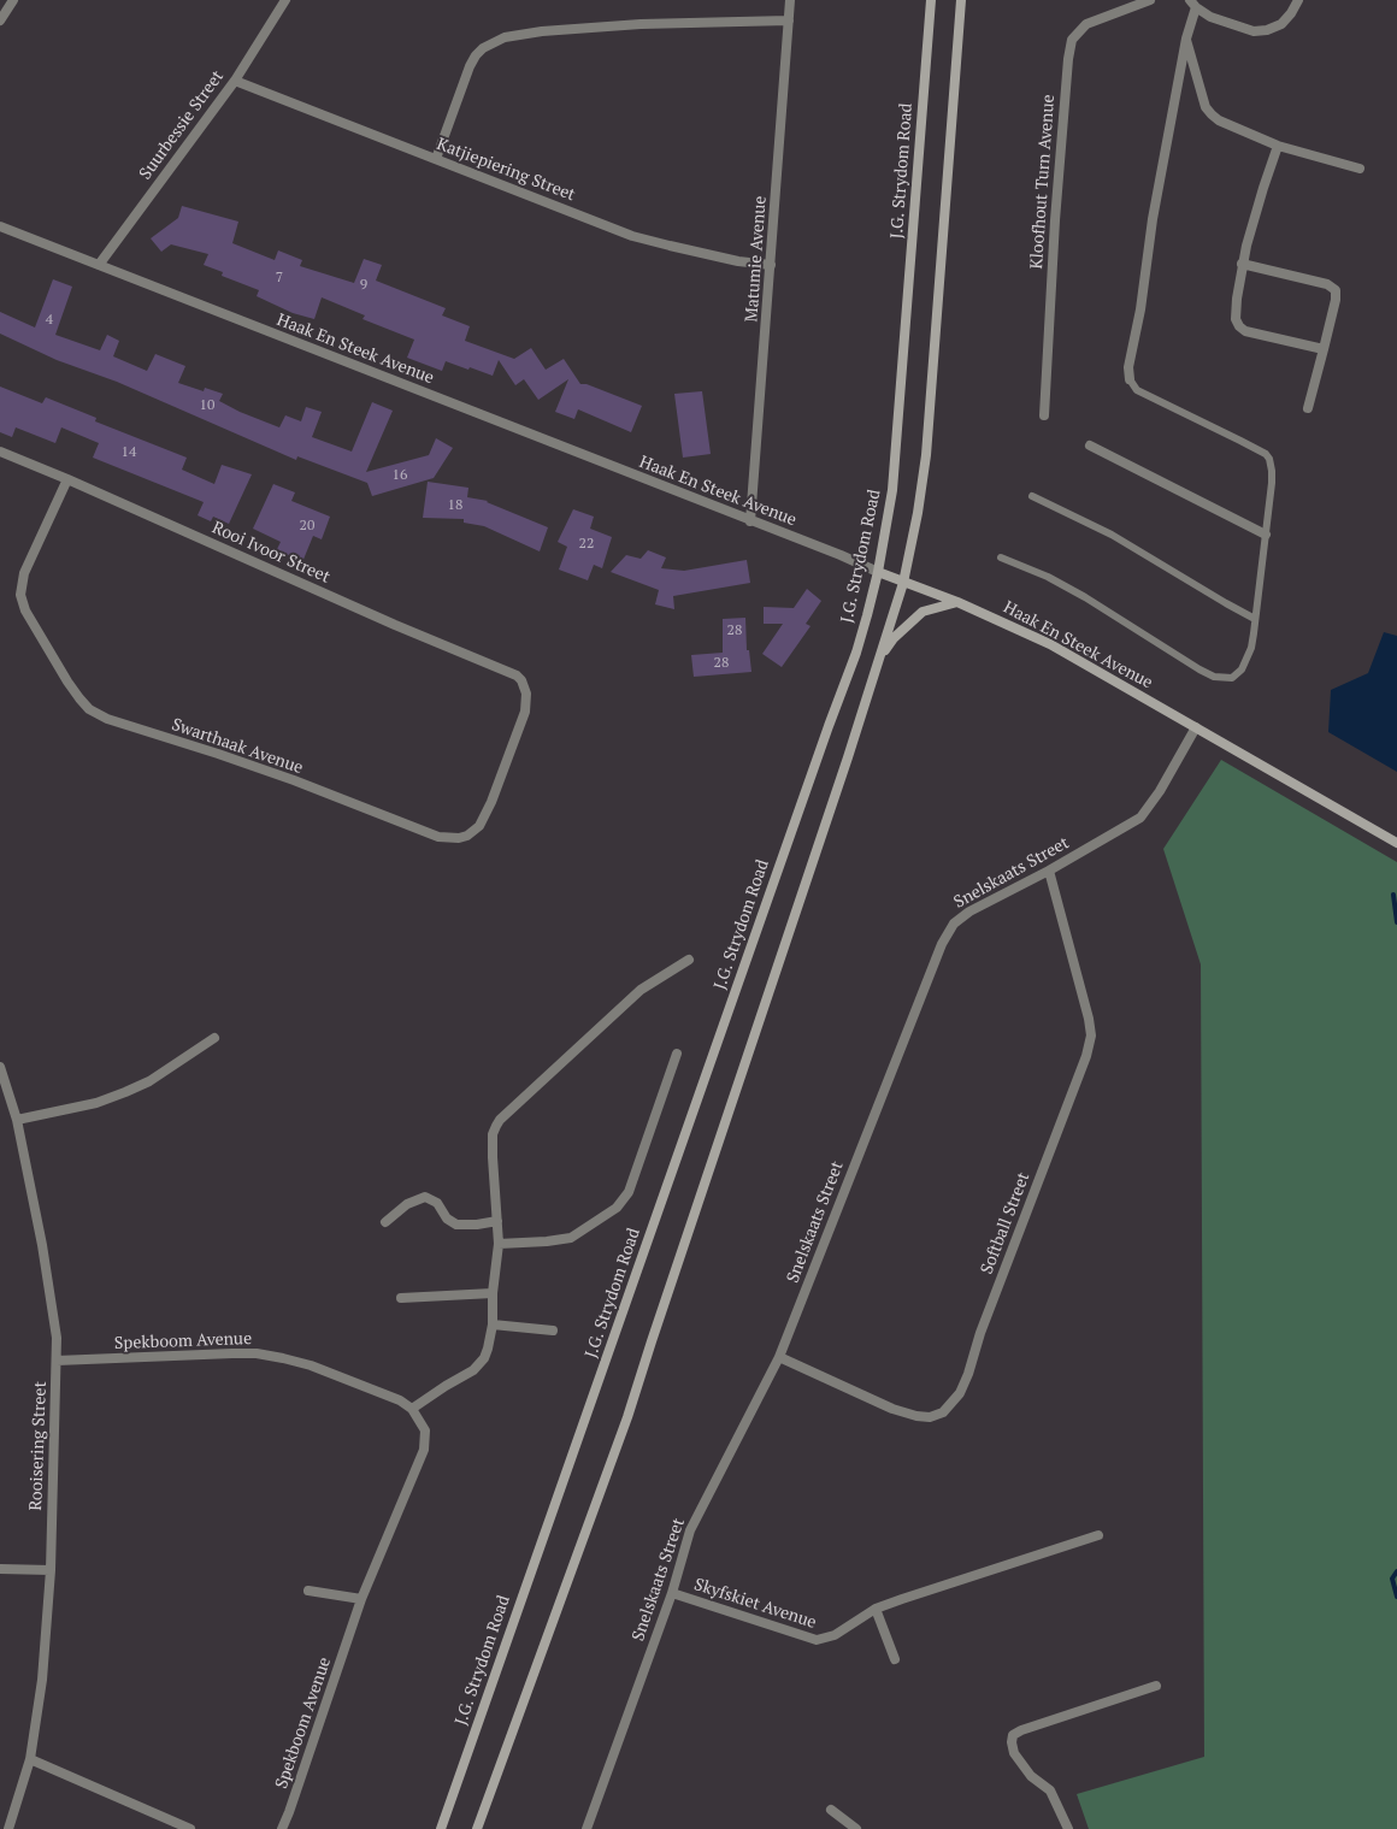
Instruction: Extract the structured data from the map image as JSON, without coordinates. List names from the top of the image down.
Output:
{
  "streets": {
    "street": [
      "Suurbessie Street",
      "Katjiepiering Street",
      "J.G. Strydom Road",
      "Kloofhout Turn Avenue",
      "Matumie Avenue",
      "Haak En Steek Avenue",
      "Rooi Ivoor Street",
      "Swarthaak Avenue",
      "Snelskaats Street",
      "Softball Street",
      "Spekboom Avenue",
      "Rooisering Street",
      "Skyfskiet Avenue"
    ]
  },
  "crossings": [
    ["Suurbessie Street", "Katjiepiering Street"],
    ["Suurbessie Street", "Haak En Steek Avenue"],
    ["Katjiepiering Street", "Matumie Avenue"],
    ["J.G. Strydom Road", "Haak En Steek Avenue"],
    ["Matumie Avenue", "Haak En Steek Avenue"],
    ["Haak En Steek Avenue", "Snelskaats Street"],
    ["Rooi Ivoor Street", "Swarthaak Avenue"],
    ["Snelskaats Street", "Softball Street"],
    ["Snelskaats Street", "Skyfskiet Avenue"],
    ["Spekboom Avenue", "Rooisering Street"]
  ],
  "house_numbers": [
    "7",
    "9",
    "4",
    "10",
    "14",
    "16",
    "18",
    "20",
    "22",
    "28",
    "28"
  ]
}
